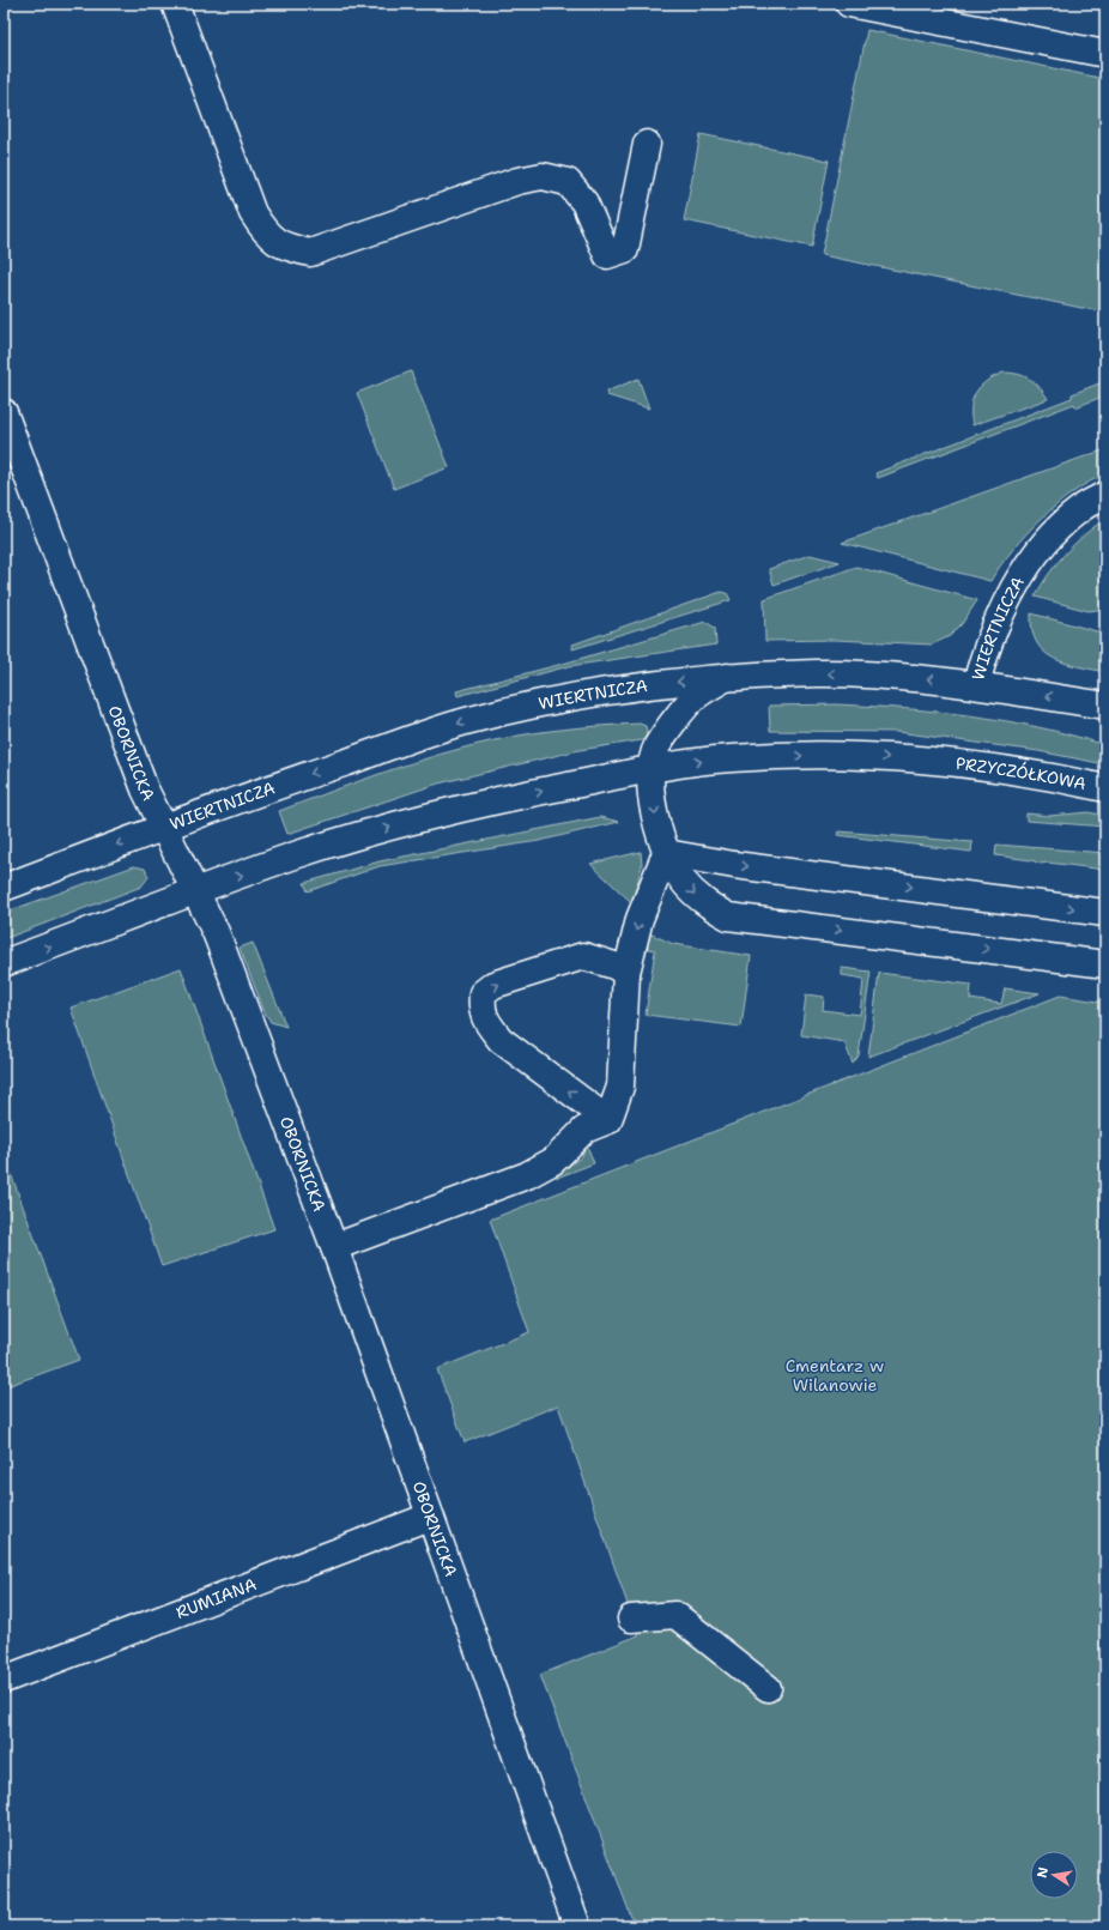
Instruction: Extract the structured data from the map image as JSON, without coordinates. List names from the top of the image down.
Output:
{
  "streets": {
    "street": [
      "WIERTNICZA",
      "OBORNICKA",
      "PRZYCZÓŁKOWA",
      "RUMIANA"
    ]
  },
  "crossings": [
    ["WIERTNICZA", "OBORNICKA"],
    ["OBORNICKA", "RUMIANA"]
  ],
  "parks": ["Cmentarz w Wilanowie"],
  "north": "left"
}
